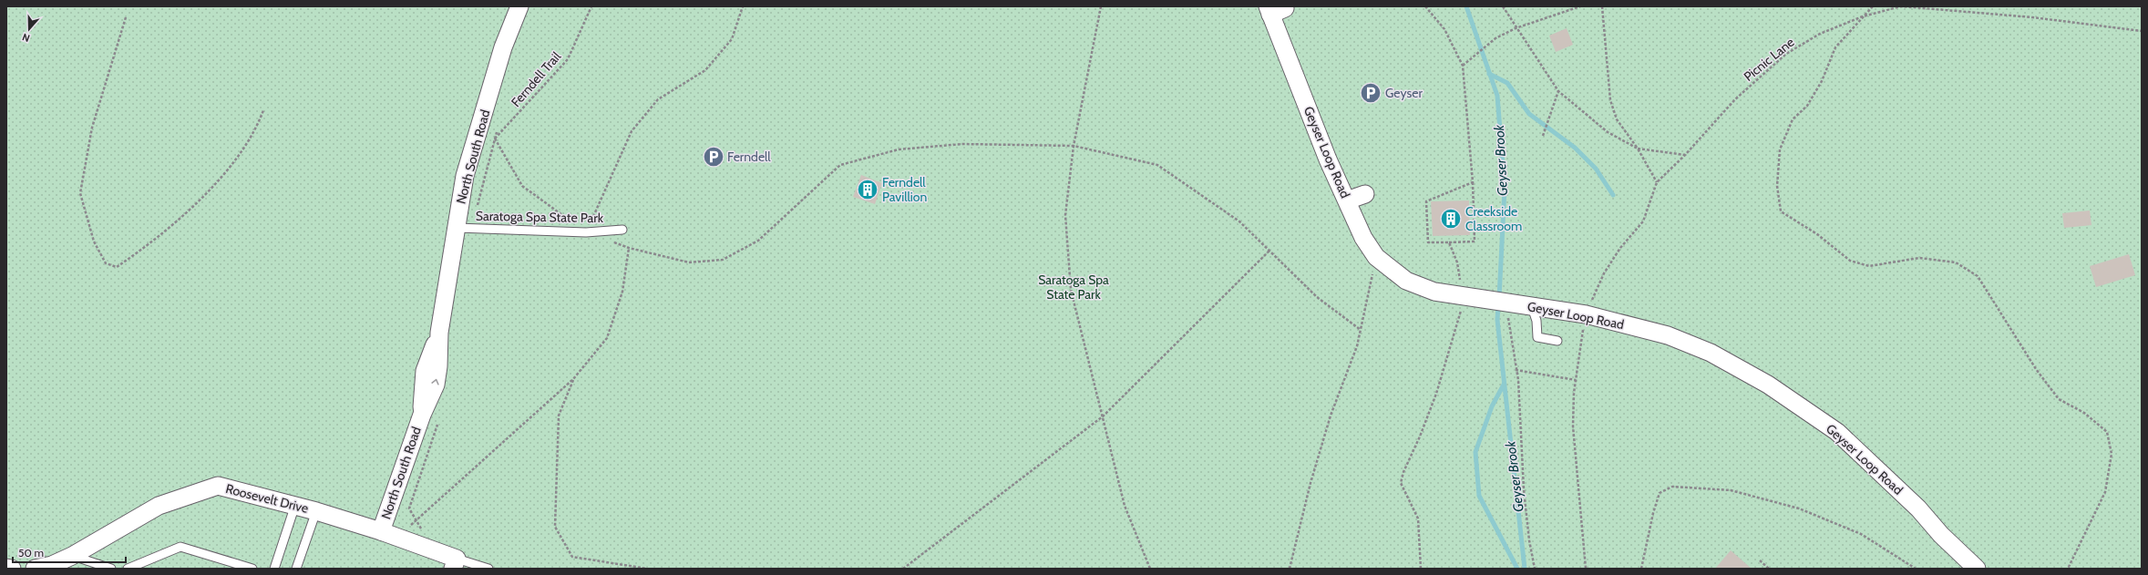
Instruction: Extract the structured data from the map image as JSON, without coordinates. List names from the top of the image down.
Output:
{
  "streets": {
    "street": ["Geyser Loop Road", "North South Road", "Roosevelt Drive"],
    "lane": ["Saratoga Spa State Park"],
    "path": ["Picnic Lane", "Ferndell Trail"]
  },
  "crossings": [
    ["Picnic Lane", "Geyser Loop Road"],
    ["Ferndell Trail", "Saratoga Spa State Park"],
    ["North South Road", "Saratoga Spa State Park"],
    ["North South Road", "Roosevelt Drive"]
  ],
  "water": ["Geyser Brook"],
  "parks": ["Saratoga Spa State Park"],
  "places": {
    "parking": ["Geyser", "Ferndell"],
    "building": ["Ferndell Pavillion", "Creekside Classroom"]
  },
  "scale_bar": "50 m",
  "north": "bottom"
}
